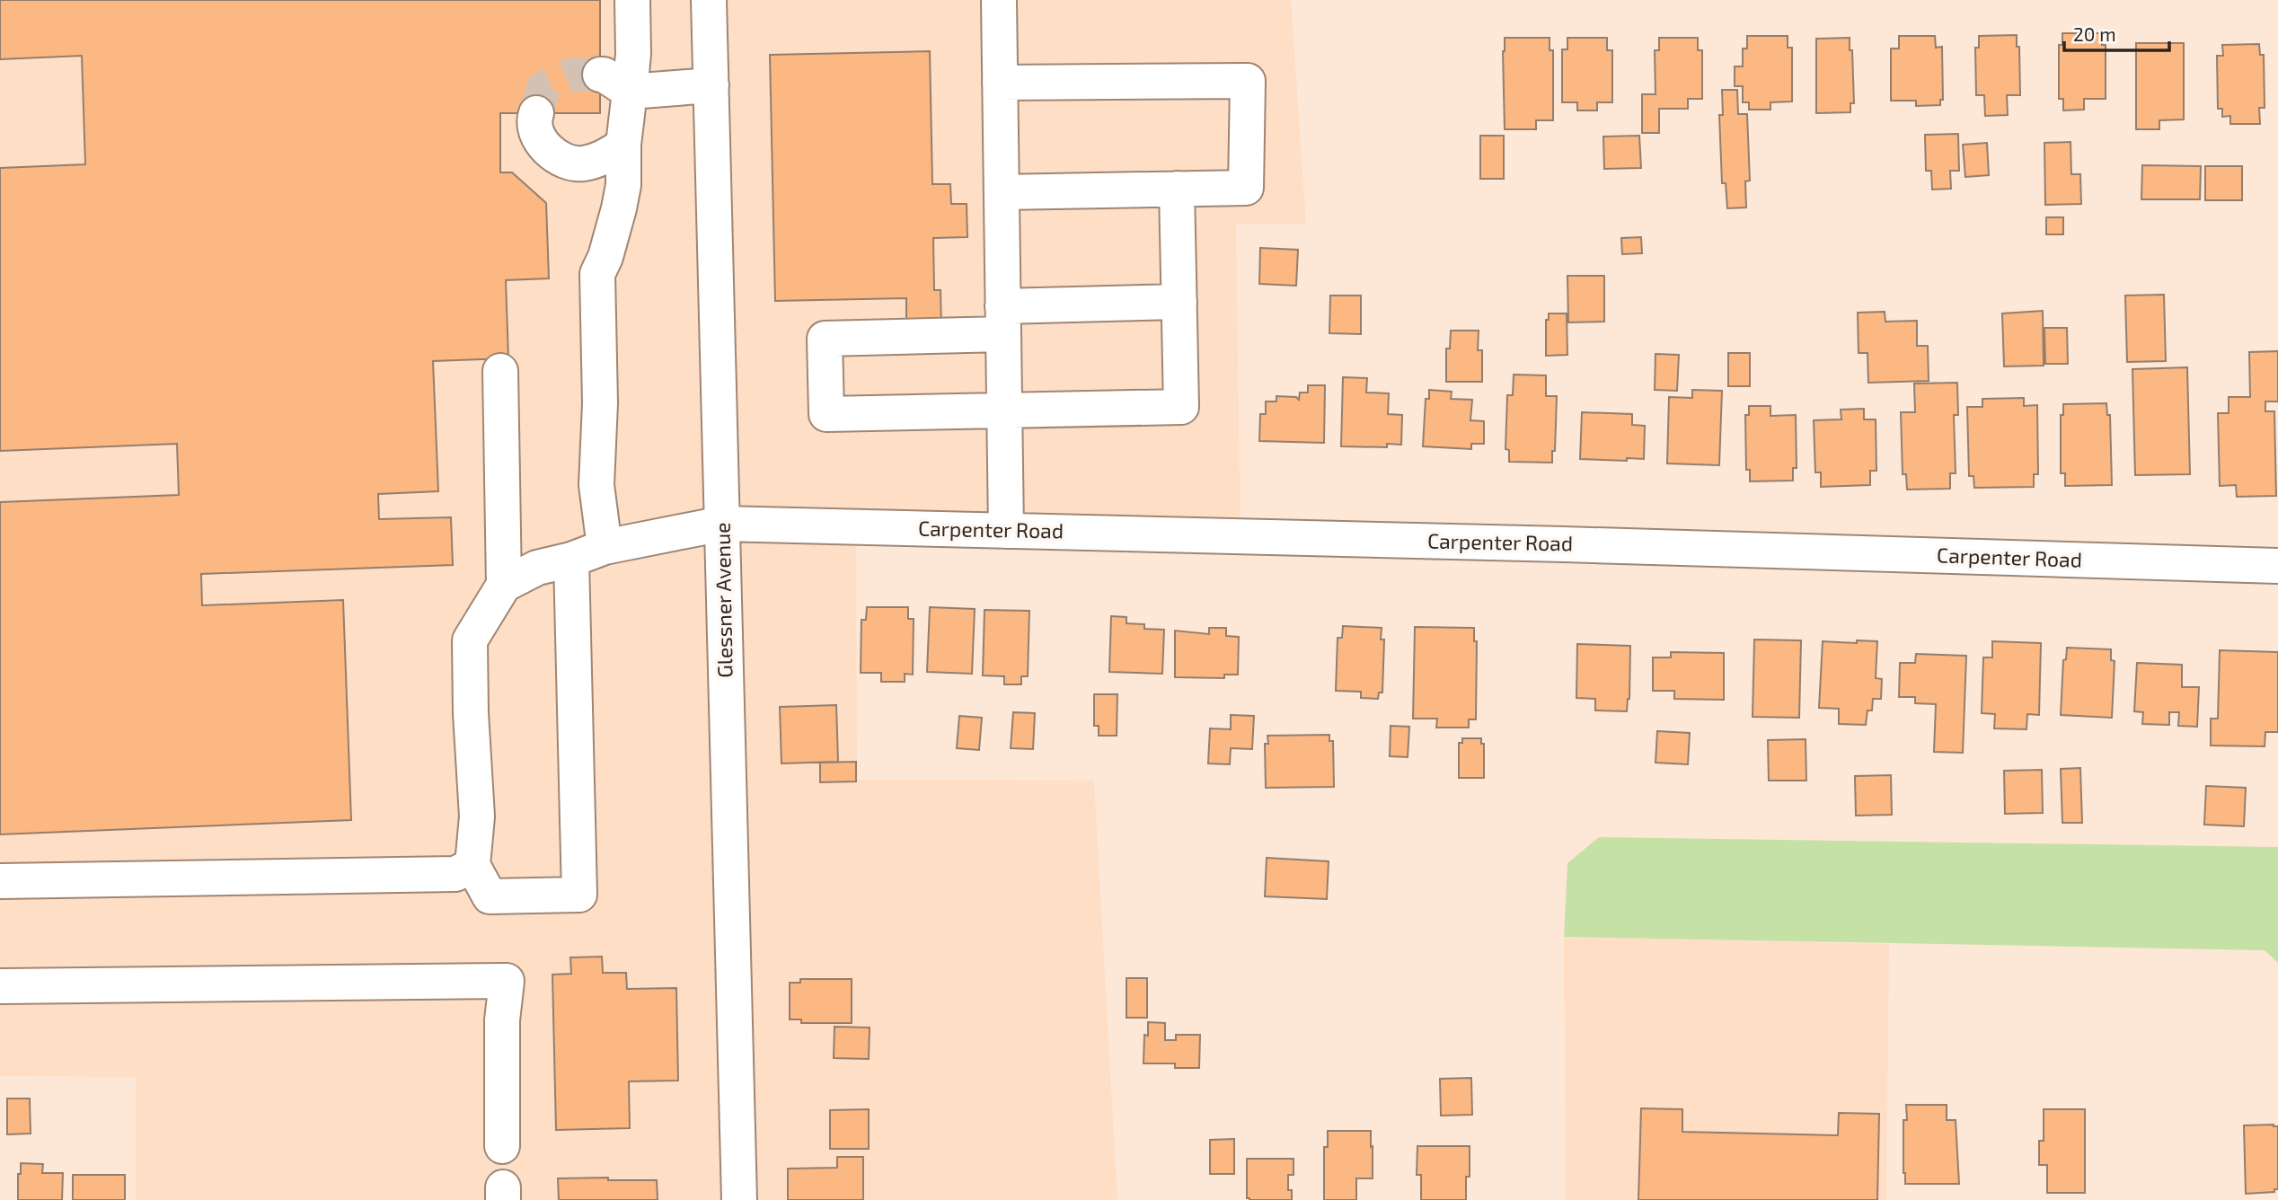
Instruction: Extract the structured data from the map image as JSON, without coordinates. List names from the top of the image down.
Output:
{
  "streets": {
    "street": ["Carpenter Road", "Glessner Avenue"]
  },
  "crossings": [
    ["Carpenter Road", "Glessner Avenue"]
  ],
  "scale_bar": "20 m"
}
